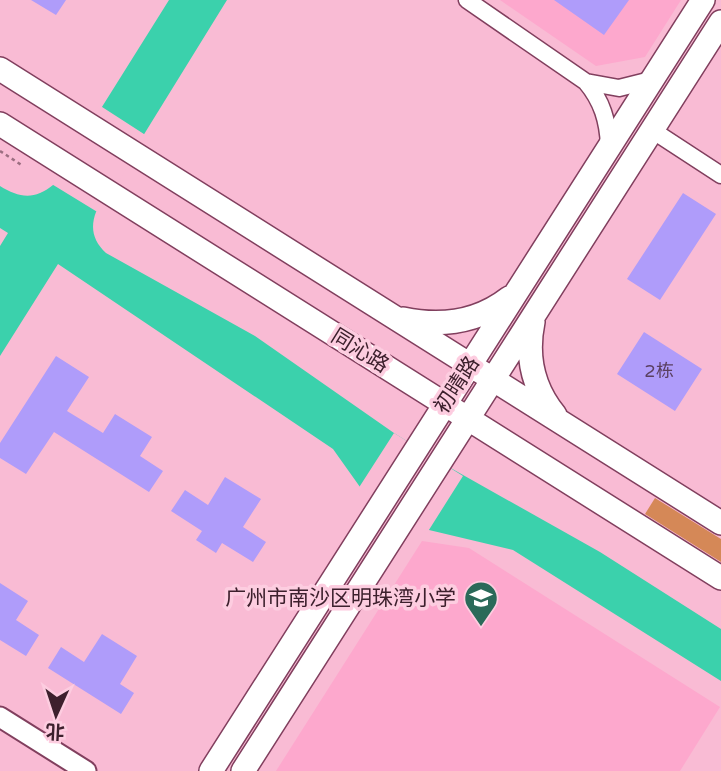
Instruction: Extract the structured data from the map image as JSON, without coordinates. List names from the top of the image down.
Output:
{
  "streets": {
    "main road": ["同沁路", "初晴路"]
  },
  "crossings": [
    ["同沁路", "初晴路"]
  ],
  "places": {
    "school or university": ["广州市南沙区明珠湾小学"]
  },
  "house_numbers": ["2栋"],
  "north": "bottom"
}
